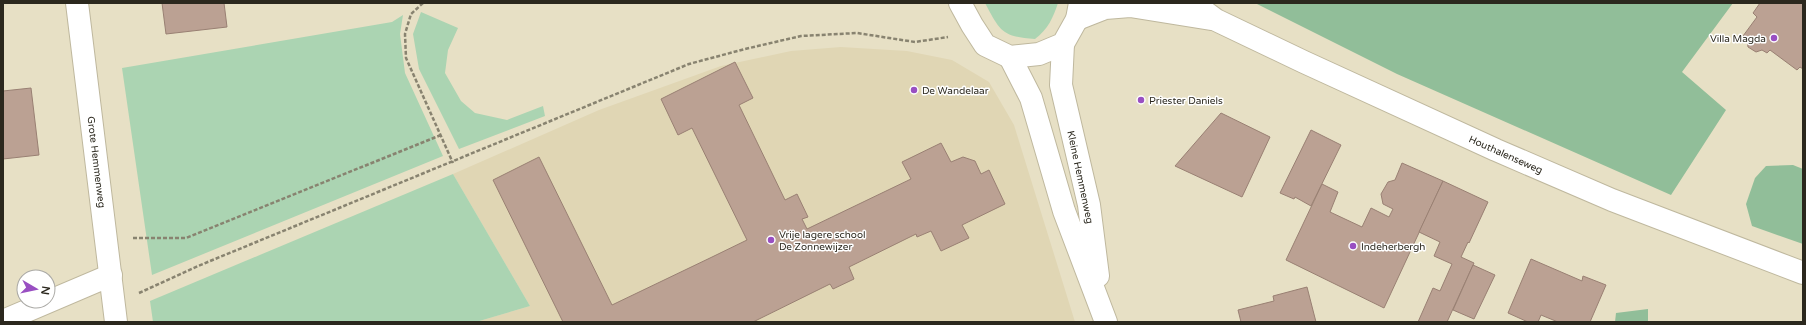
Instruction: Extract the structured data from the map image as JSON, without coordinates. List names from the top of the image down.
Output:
{
  "streets": {
    "street": ["Houthalenseweg", "Grote Hemmenweg", "Kleine Hemmenweg"]
  },
  "places": [
    "Villa Magda",
    "De Wandelaar",
    "Priester Daniels",
    "Vrije lagere school De Zonnewijzer",
    "Indeherbergh"
  ],
  "north": "right"
}
